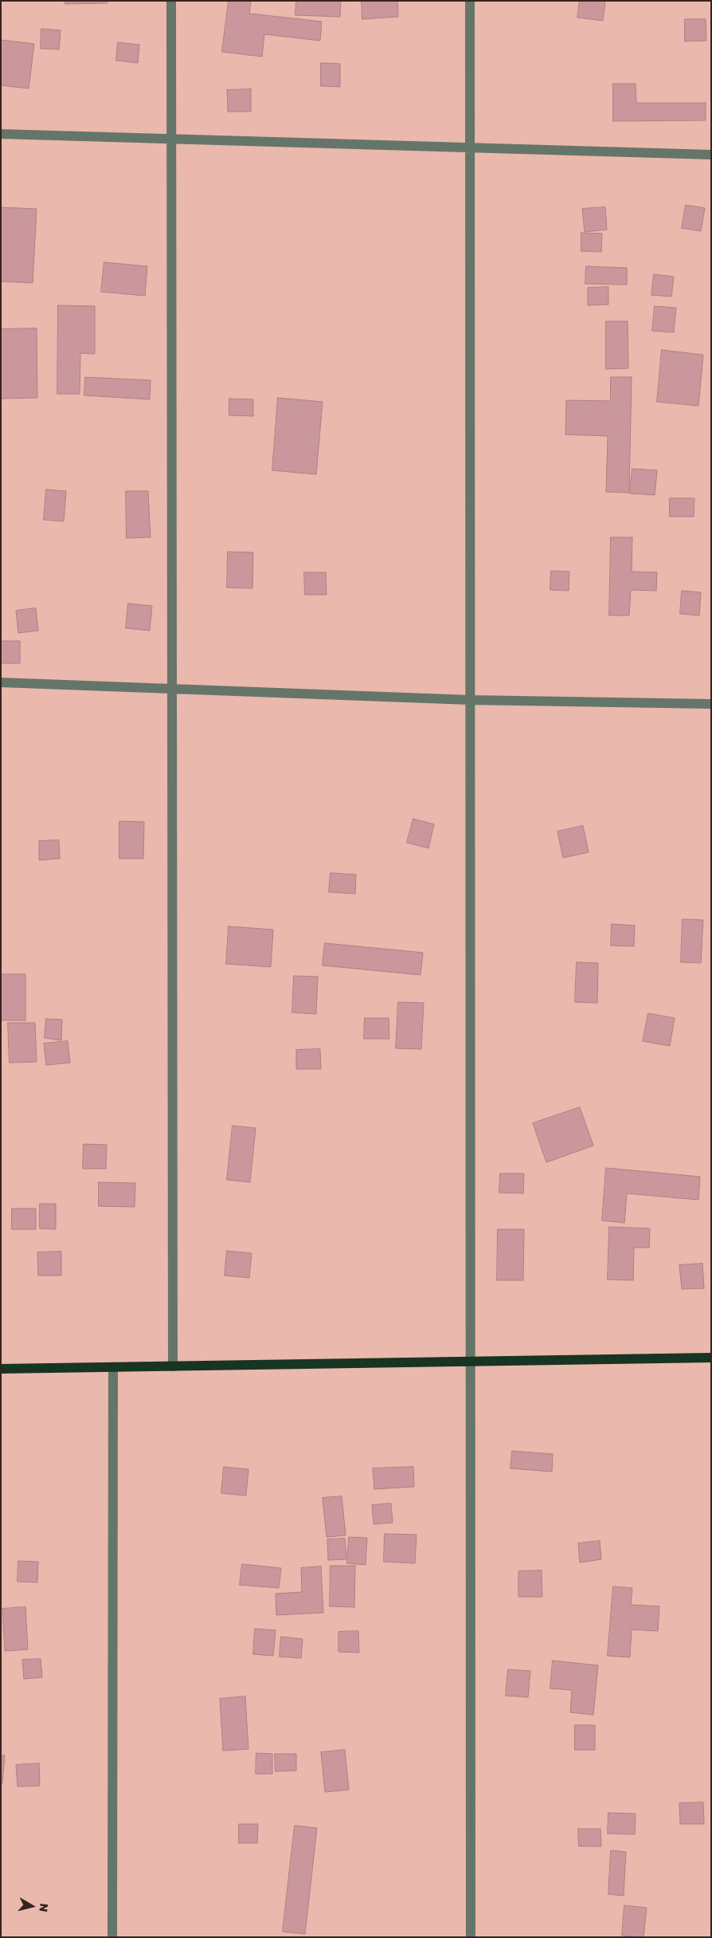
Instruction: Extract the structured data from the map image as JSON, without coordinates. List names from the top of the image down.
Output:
{
  "north": "right"
}
